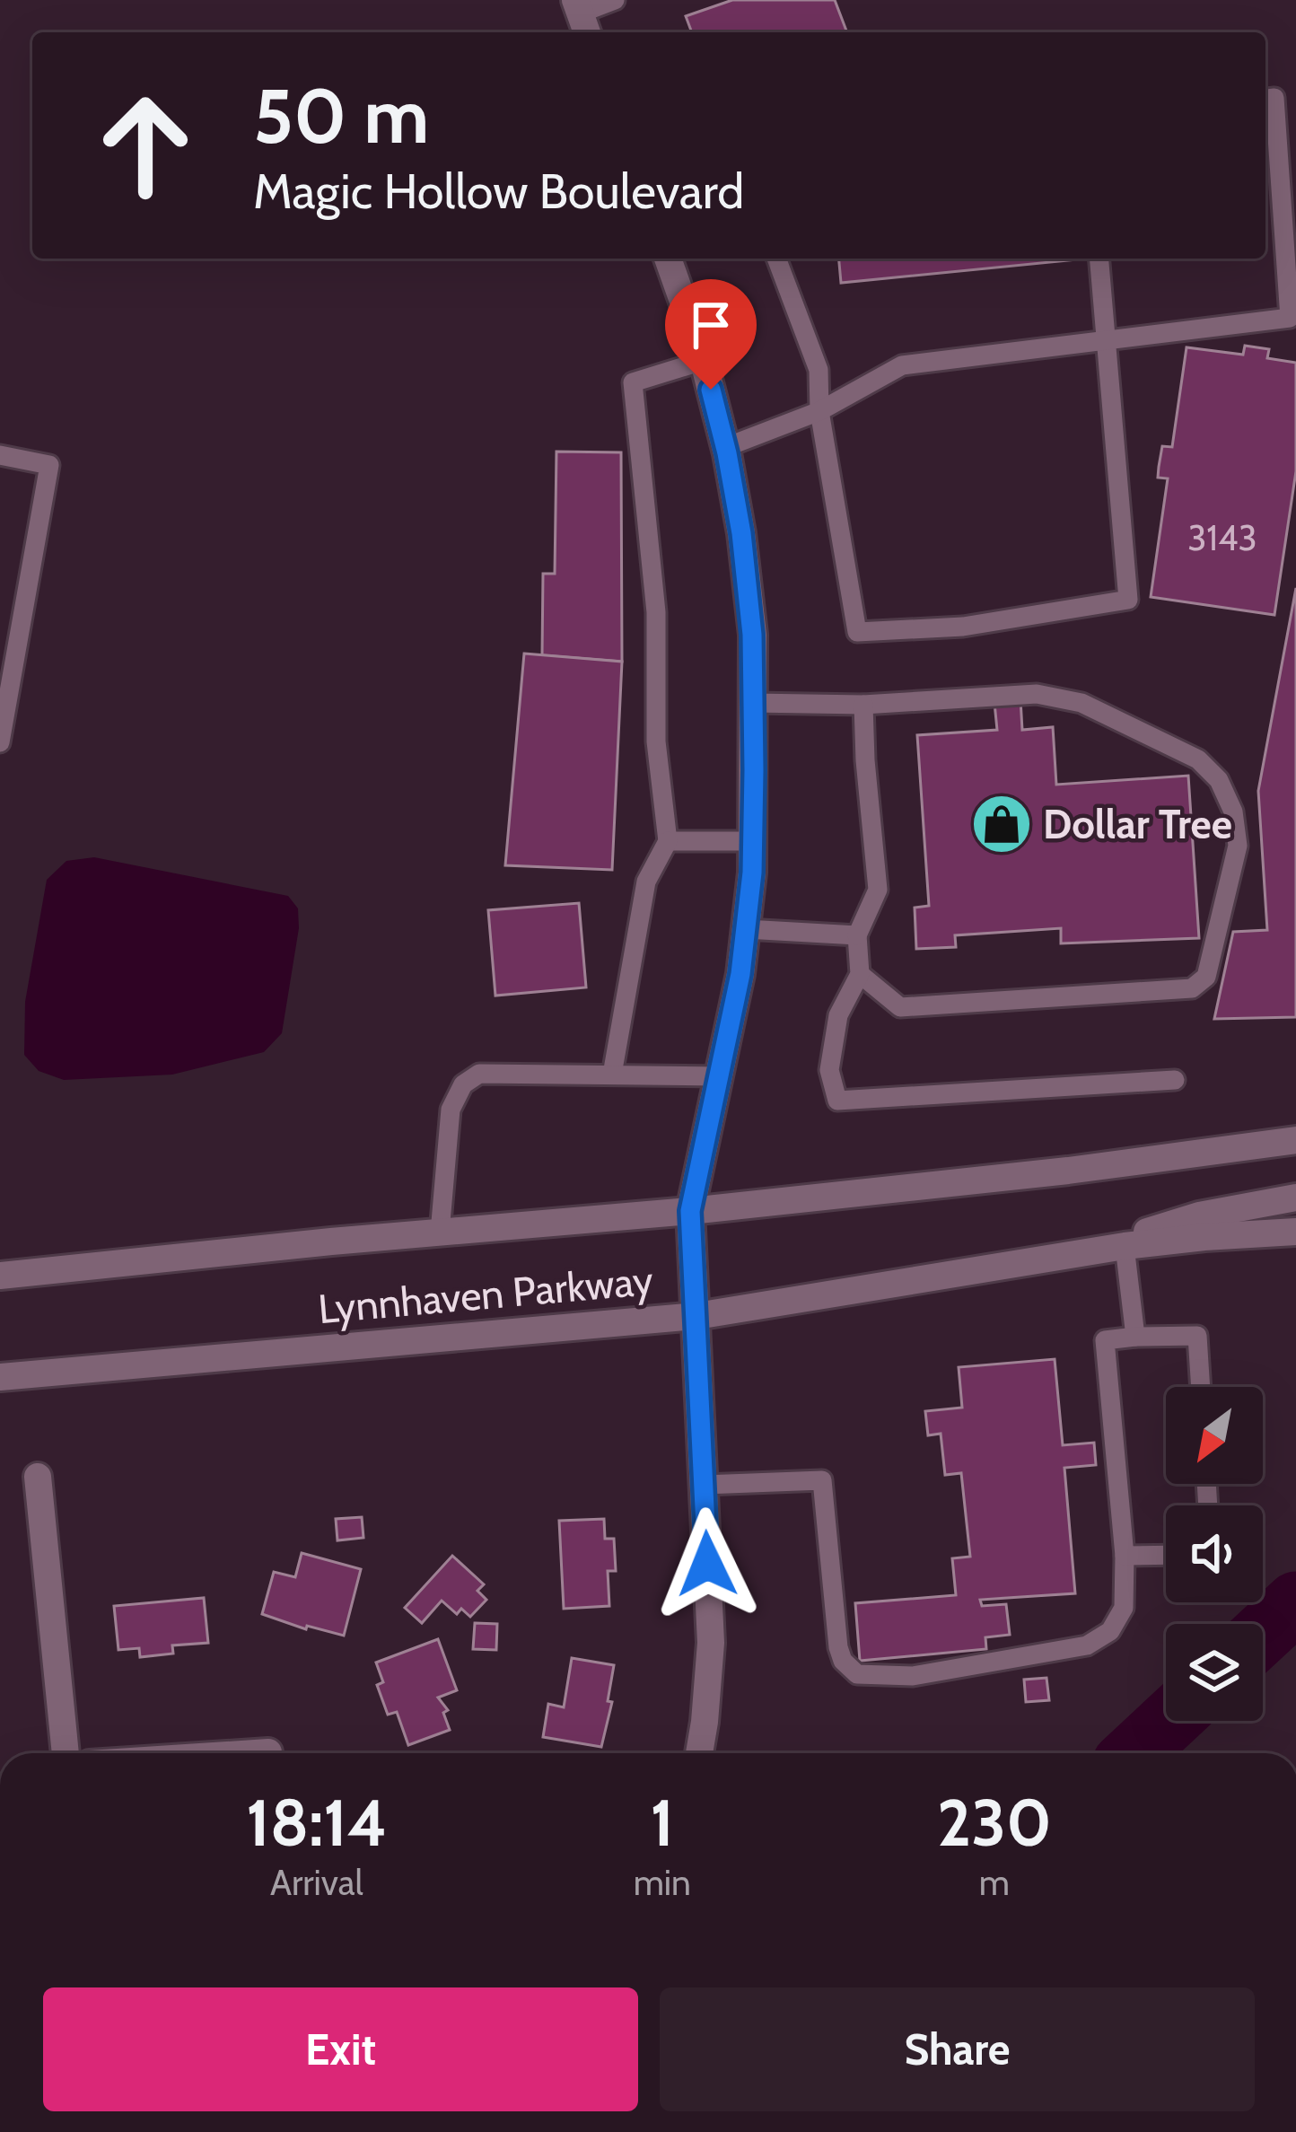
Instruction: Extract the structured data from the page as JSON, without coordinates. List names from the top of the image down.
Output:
{
  "streets": {
    "main road": ["Lynnhaven Parkway"]
  },
  "places": {
    "shop": ["Dollar Tree"]
  },
  "house_numbers": ["3143"],
  "north": "bottom left",
  "page": {
    "turn": ["50 m", "Magic Hollow Boulevard"],
    "eta": [
      "18:14",
      "Arrival",
      "1",
      "min",
      "230",
      "m"
    ],
    "buttons": ["Exit", "Share"]
  }
}
